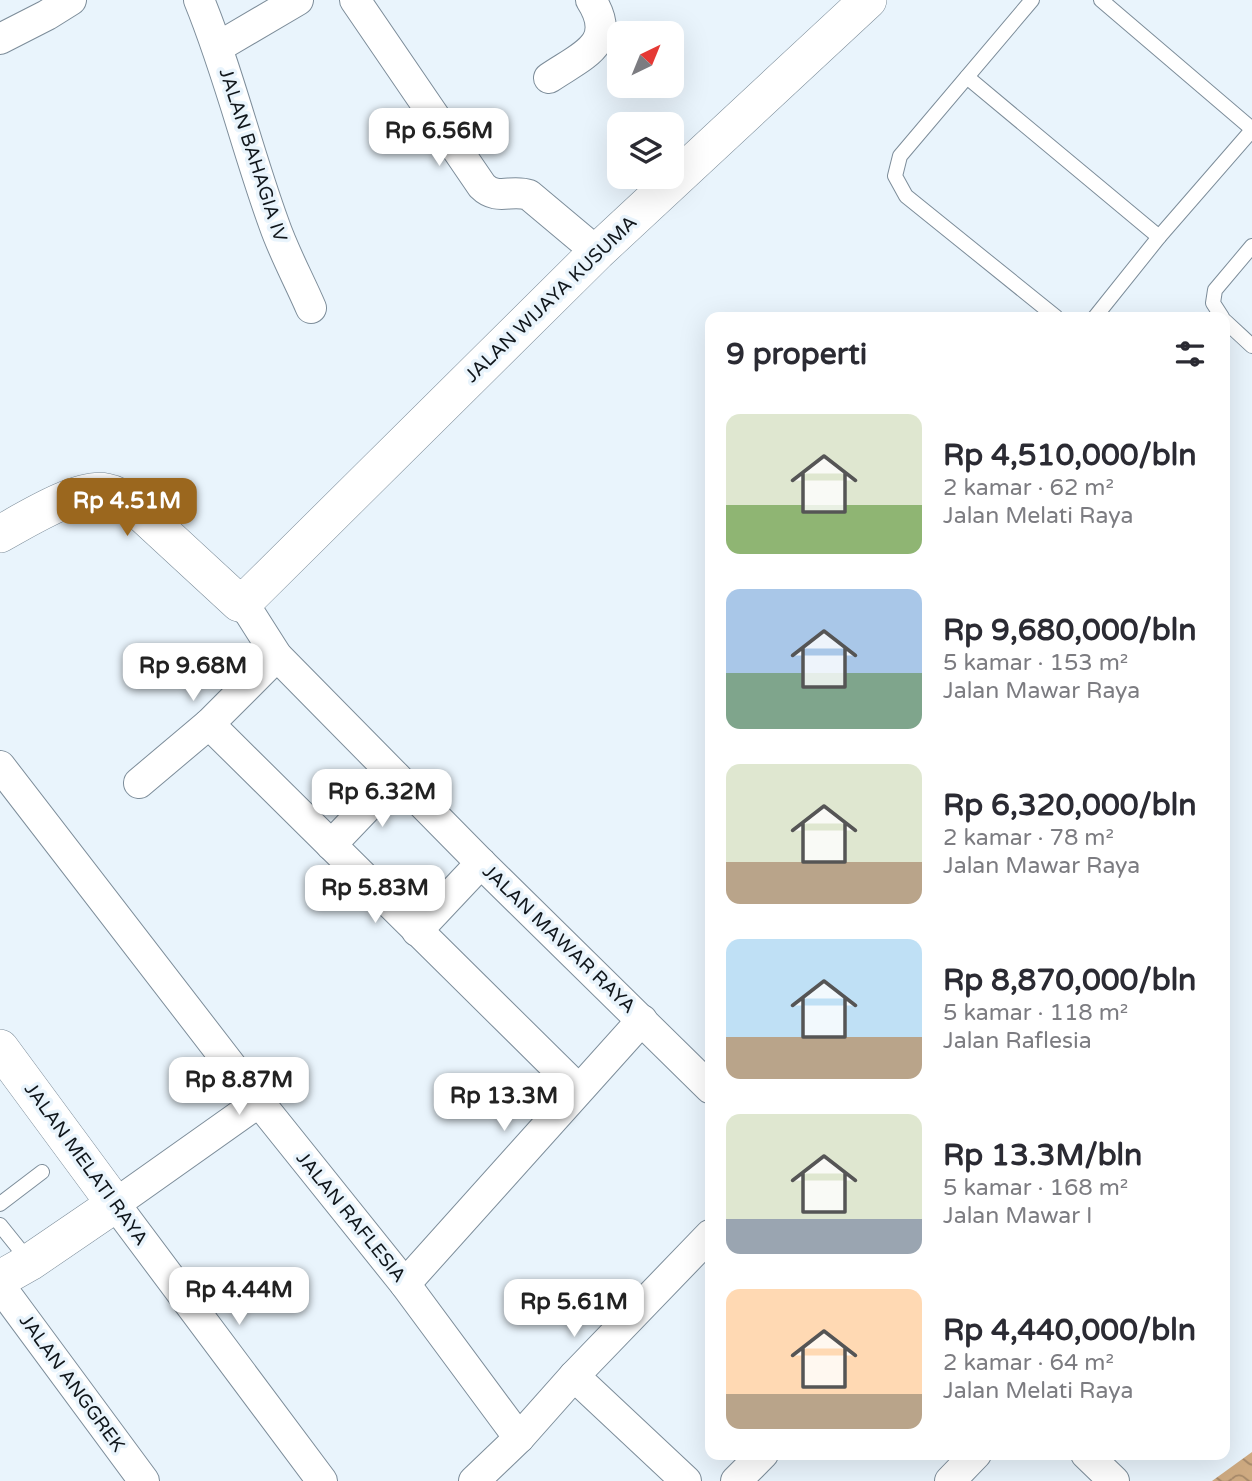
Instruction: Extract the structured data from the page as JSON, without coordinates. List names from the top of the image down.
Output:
{
  "streets": {
    "street": [
      "JALAN BAHAGIA IV",
      "JALAN WIJAYA KUSUMA",
      "JALAN MAWAR RAYA",
      "JALAN MELATI RAYA",
      "JALAN RAFLESIA",
      "JALAN ANGGREK"
    ]
  },
  "crossings": [
    ["JALAN WIJAYA KUSUMA", "JALAN MAWAR RAYA"]
  ],
  "north": "top right",
  "page": {
    "price": [
      "Rp 6.56M",
      "Rp 4.51M",
      "Rp 9.68M",
      "Rp 6.32M",
      "Rp 5.83M",
      "Rp 8.87M",
      "Rp 13.3M",
      "Rp 4.44M",
      "Rp 5.61M"
    ],
    "heading": "9 properti",
    "list": [
      {
        "name": "Rp 4,510,000/bln",
        "note": "2 kamar · 62 m² · Jalan Melati Raya"
      },
      {
        "name": "Rp 9,680,000/bln",
        "note": "5 kamar · 153 m² · Jalan Mawar Raya"
      },
      {
        "name": "Rp 6,320,000/bln",
        "note": "2 kamar · 78 m² · Jalan Mawar Raya"
      },
      {
        "name": "Rp 8,870,000/bln",
        "note": "5 kamar · 118 m² · Jalan Raflesia"
      },
      {
        "name": "Rp 13.3M/bln",
        "note": "5 kamar · 168 m² · Jalan Mawar I"
      },
      {
        "name": "Rp 4,440,000/bln",
        "note": "2 kamar · 64 m² · Jalan Melati Raya"
      }
    ]
  }
}
